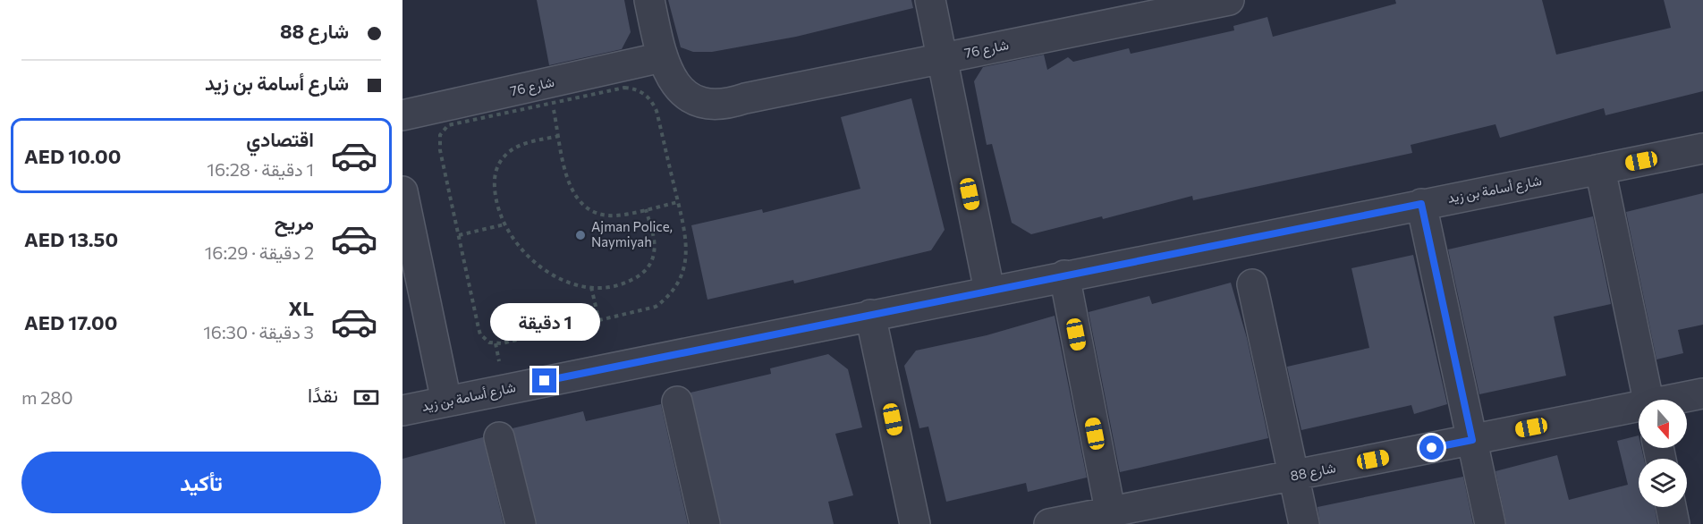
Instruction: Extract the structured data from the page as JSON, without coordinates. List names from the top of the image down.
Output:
{
  "streets": {
    "street": ["شارع 76", "شارع أسامة بن زيد", "شارع 88"]
  },
  "places": ["Ajman Police, Naymiyah"],
  "north": "bottom",
  "page": {
    "banner": ["شارع 88", "شارع أسامة بن زيد"],
    "list": [
      {
        "name": "اقتصادي",
        "note": "1 دقيقة · 16:28",
        "value": "AED 10.00"
      },
      {
        "name": "مريح",
        "note": "2 دقيقة · 16:29",
        "value": "AED 13.50"
      },
      {
        "name": "XL",
        "note": "3 دقيقة · 16:30",
        "value": "AED 17.00"
      }
    ],
    "bubble": "1 دقيقة",
    "pay": ["نقدًا", "280 m"],
    "buttons": "تأكيد"
  }
}
